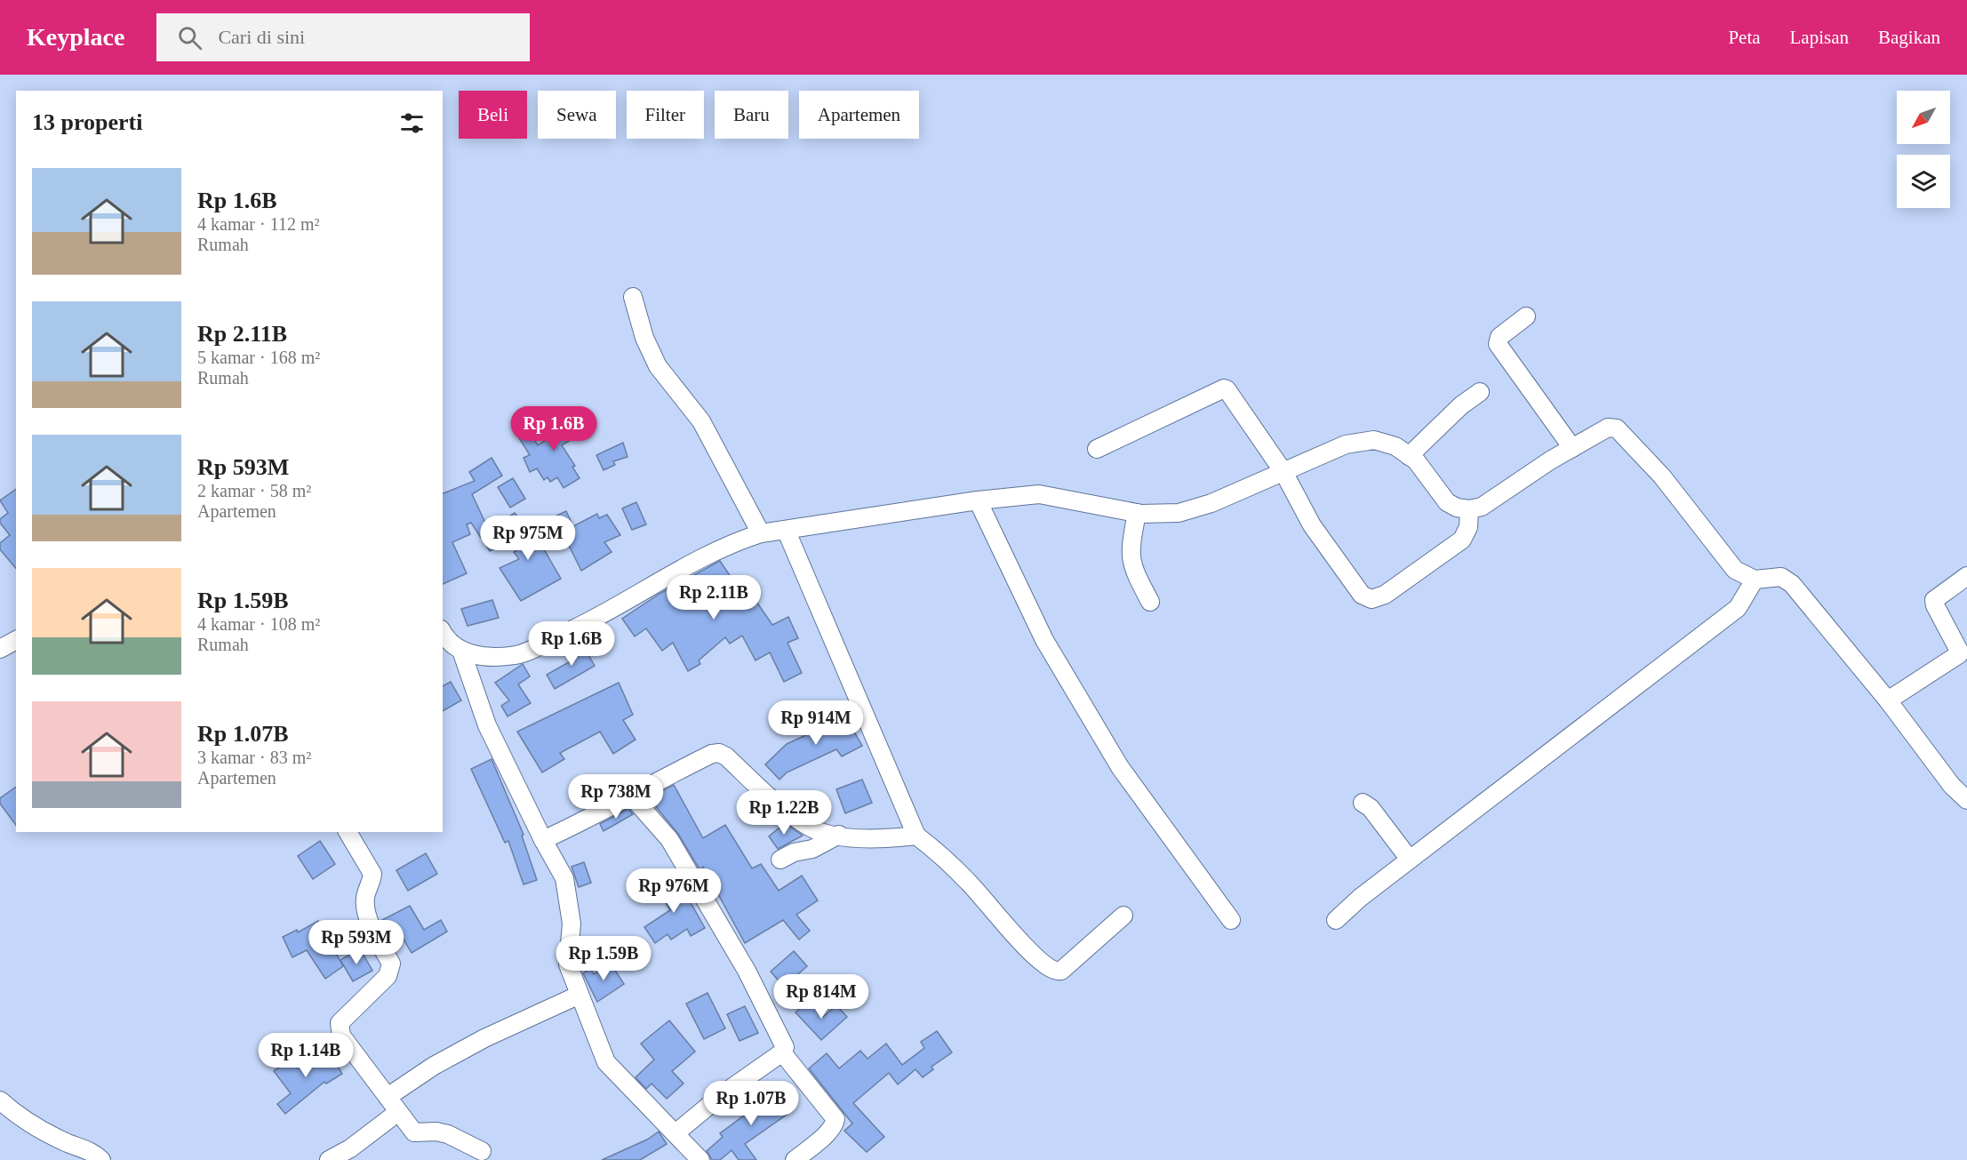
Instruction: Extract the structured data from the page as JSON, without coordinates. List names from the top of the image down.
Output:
{
  "north": "bottom left",
  "page": {
    "header": "Keyplace",
    "search": "Cari di sini",
    "nav": ["Peta", "Lapisan", "Bagikan"],
    "chip": [
      "Beli",
      "Sewa",
      "Filter",
      "Baru",
      "Apartemen"
    ],
    "heading": "13 properti",
    "list": [
      {
        "name": "Rp 1.6B",
        "note": "4 kamar · 112 m² · Rumah"
      },
      {
        "name": "Rp 2.11B",
        "note": "5 kamar · 168 m² · Rumah"
      },
      {
        "name": "Rp 593M",
        "note": "2 kamar · 58 m² · Apartemen"
      },
      {
        "name": "Rp 1.59B",
        "note": "4 kamar · 108 m² · Rumah"
      },
      {
        "name": "Rp 1.07B",
        "note": "3 kamar · 83 m² · Apartemen"
      }
    ],
    "price": [
      "Rp 1.6B",
      "Rp 975M",
      "Rp 2.11B",
      "Rp 1.6B",
      "Rp 914M",
      "Rp 738M",
      "Rp 1.22B",
      "Rp 976M",
      "Rp 593M",
      "Rp 1.59B",
      "Rp 814M",
      "Rp 1.14B",
      "Rp 1.07B"
    ]
  }
}
